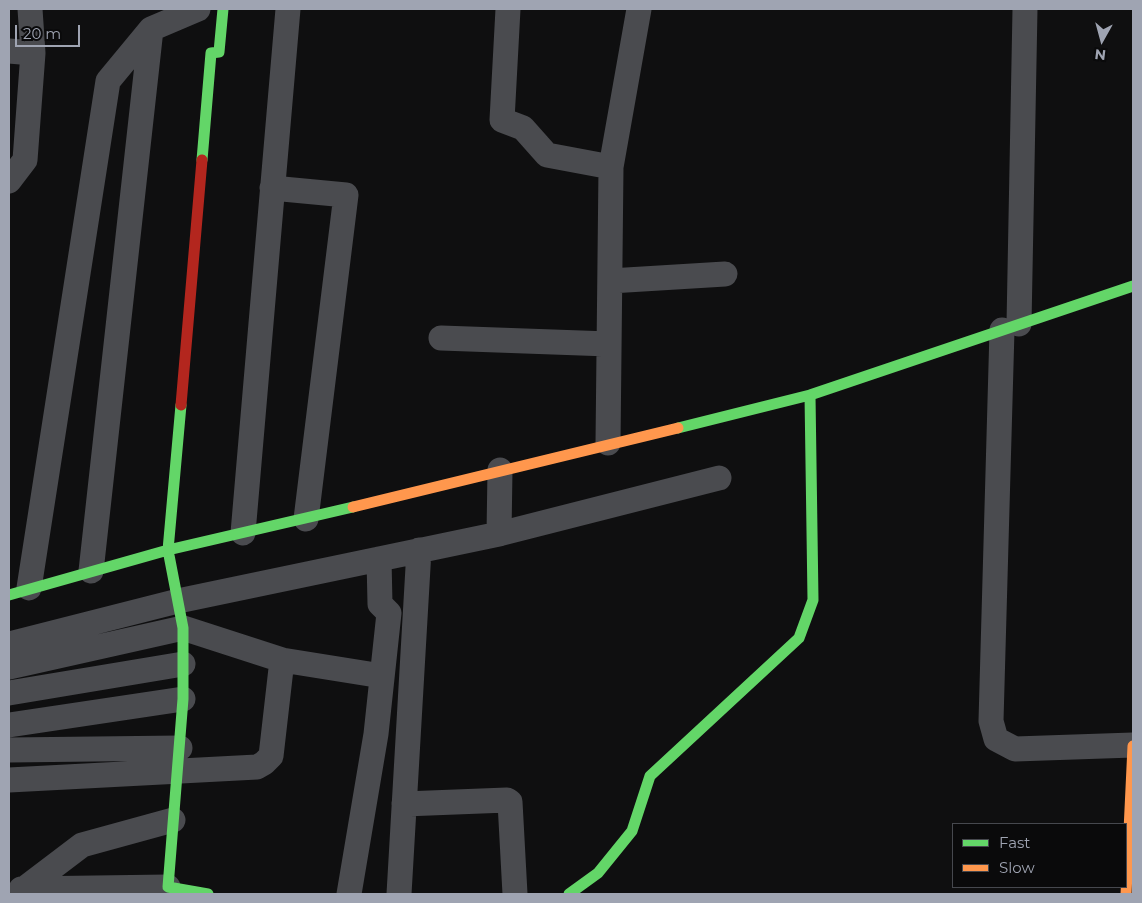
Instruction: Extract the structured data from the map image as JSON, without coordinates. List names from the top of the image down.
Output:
{
  "legend": ["Fast", "Slow"],
  "scale_bar": "20 m",
  "north": "bottom"
}
